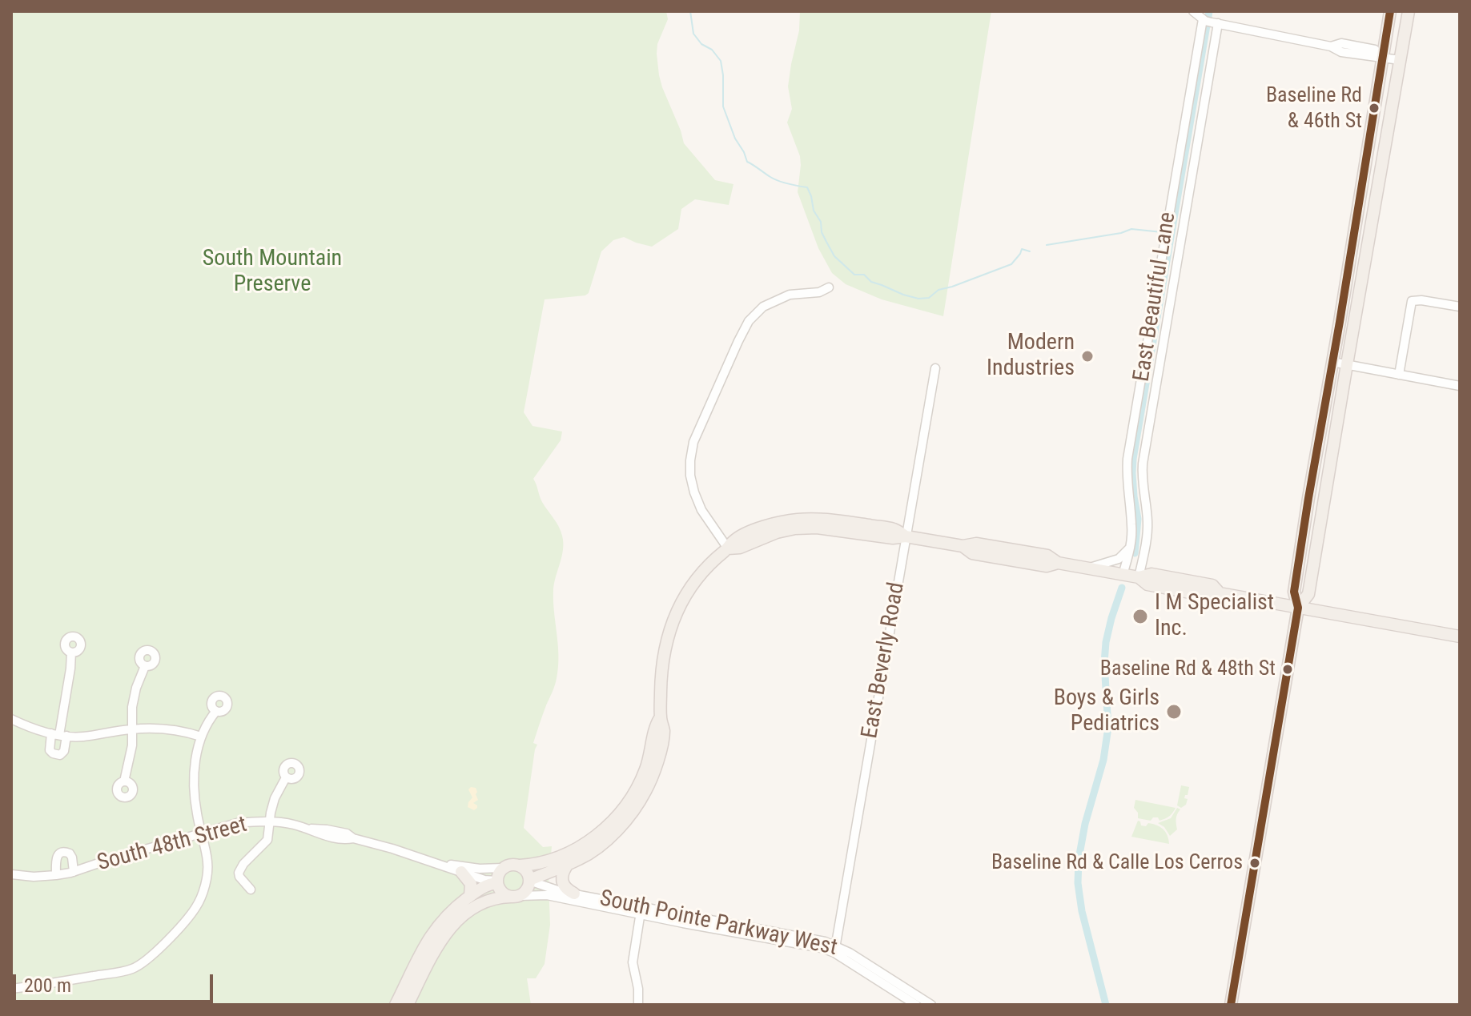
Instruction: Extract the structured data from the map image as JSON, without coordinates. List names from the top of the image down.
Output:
{
  "streets": {
    "street": [
      "East Beautiful Lane",
      "East Beverly Road",
      "South 48th Street",
      "South Pointe Parkway West"
    ]
  },
  "crossings": [
    ["East Beverly Road", "South Pointe Parkway West"],
    ["South 48th Street", "South Pointe Parkway West"]
  ],
  "parks": ["South Mountain Preserve"],
  "places": [
    "Baseline Rd & 46th St",
    "Modern Industries",
    "I M Specialist Inc.",
    "Baseline Rd & 48th St",
    "Boys & Girls Pediatrics",
    "Baseline Rd & Calle Los Cerros"
  ],
  "scale_bar": "200 m"
}
